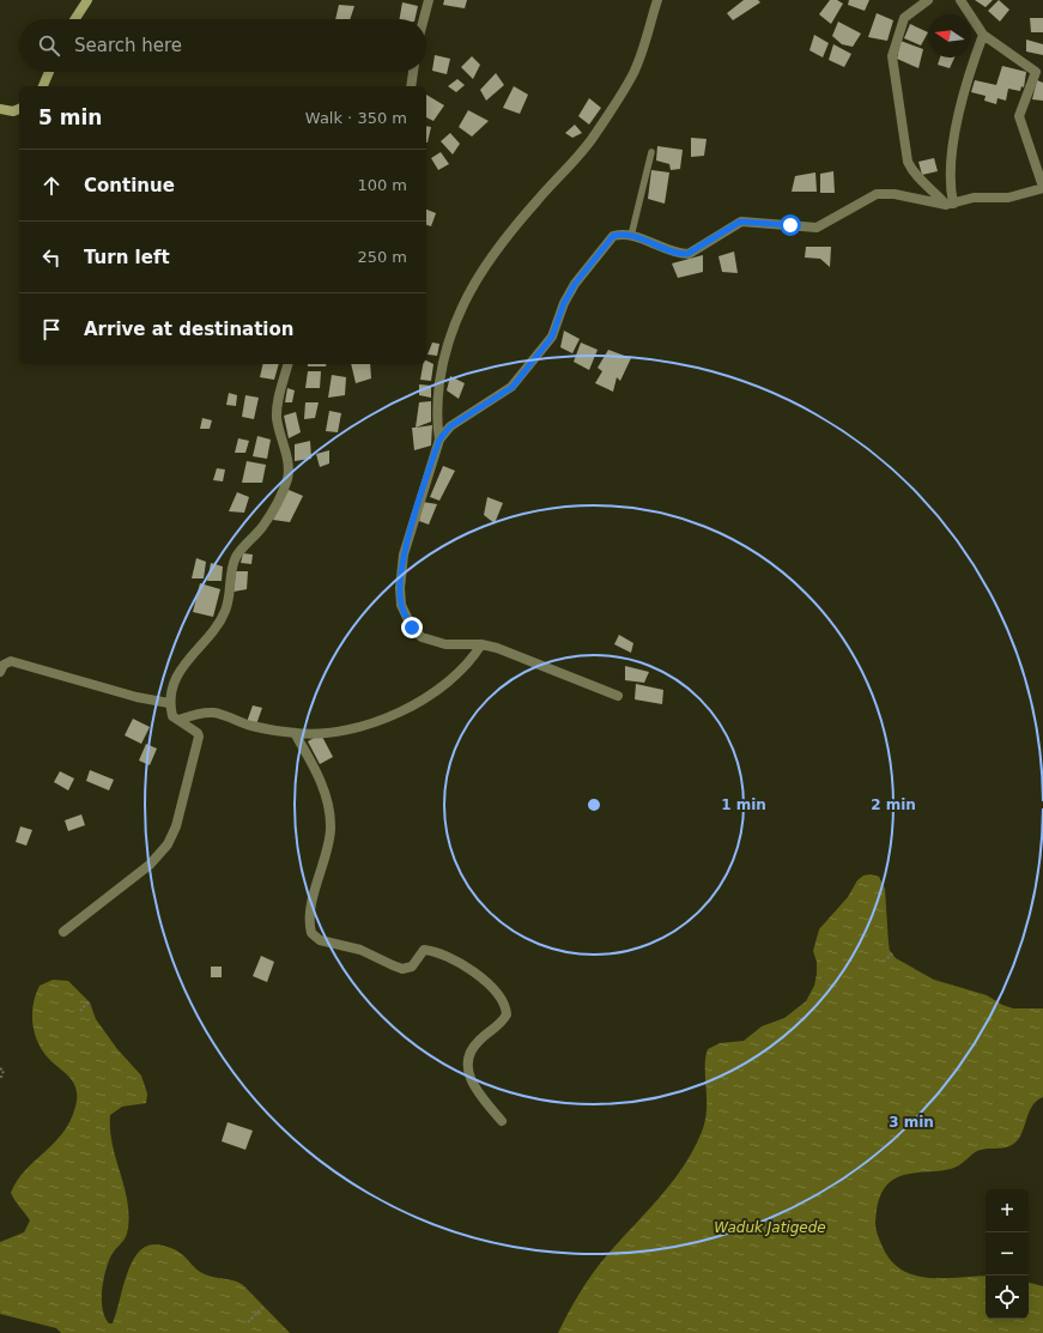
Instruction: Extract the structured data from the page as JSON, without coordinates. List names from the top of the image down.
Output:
{
  "water": ["Waduk Jatigede"],
  "north": "left",
  "page": {
    "search": "Search here",
    "heading": ["5 min", "Walk · 350 m"],
    "list": [
      ["Continue", "100 m"],
      ["Turn left", "250 m"],
      "Arrive at destination"
    ],
    "map_buttons": ["+", "−"]
  },
  "rings": ["1 min", "2 min", "3 min"]
}
